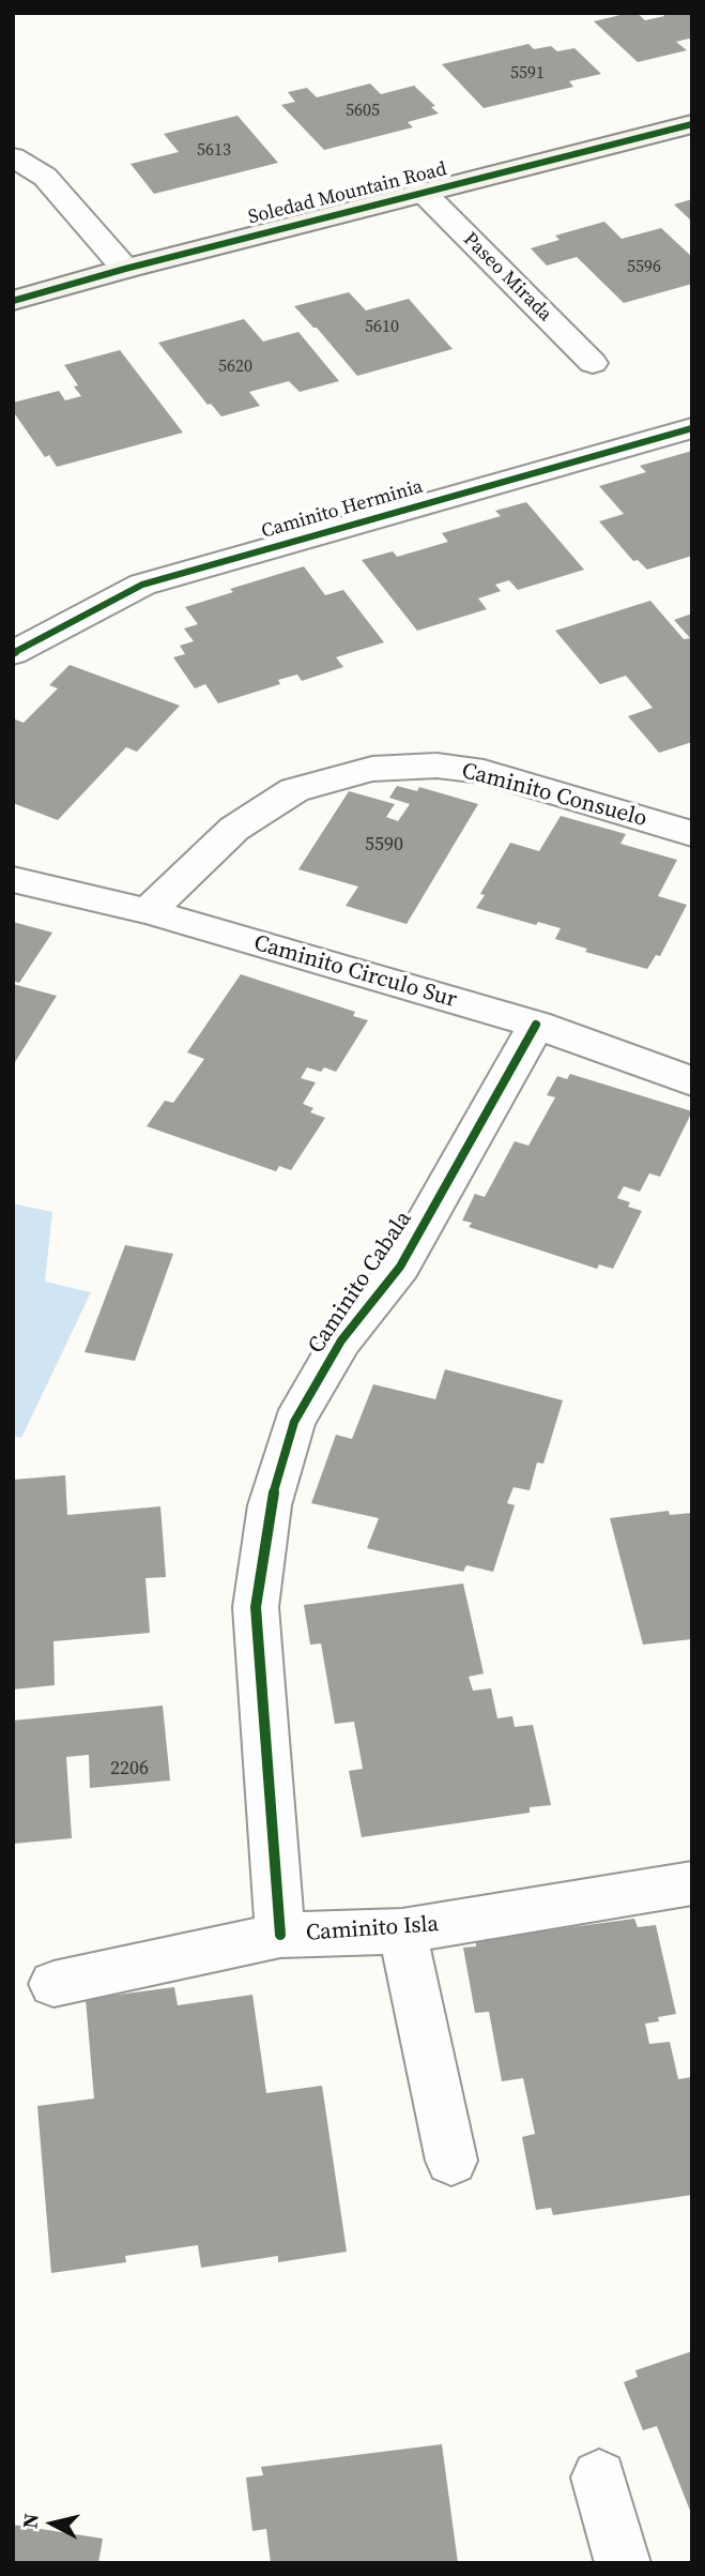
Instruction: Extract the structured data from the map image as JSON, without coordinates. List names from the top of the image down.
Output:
{
  "streets": {
    "main road": ["Soledad Mountain Road"],
    "street": [
      "Paseo Mirada",
      "Caminito Herminia",
      "Caminito Consuelo",
      "Caminito Circulo Sur",
      "Caminito Cabala",
      "Caminito Isla"
    ]
  },
  "crossings": [
    ["Soledad Mountain Road", "Paseo Mirada"],
    ["Caminito Consuelo", "Caminito Circulo Sur"],
    ["Caminito Circulo Sur", "Caminito Cabala"],
    ["Caminito Cabala", "Caminito Isla"]
  ],
  "house_numbers": [
    "5591",
    "5605",
    "5613",
    "5596",
    "5610",
    "5620",
    "5590",
    "2206"
  ],
  "north": "left"
}
